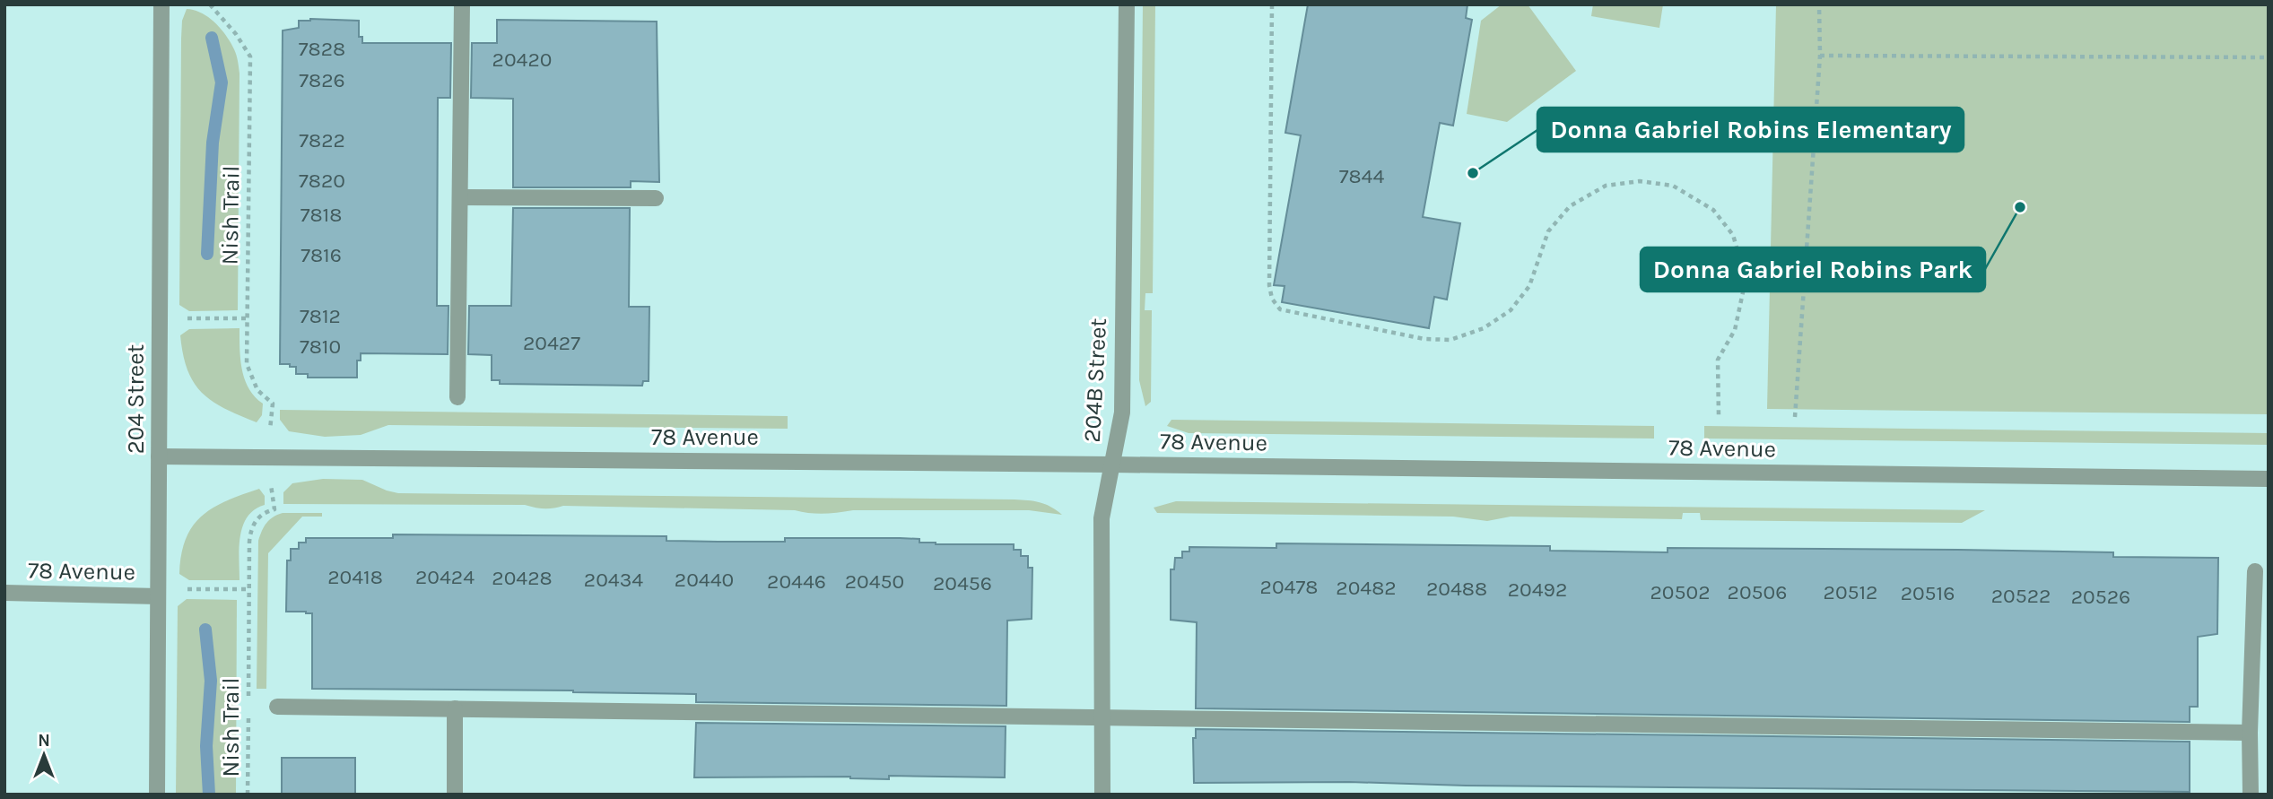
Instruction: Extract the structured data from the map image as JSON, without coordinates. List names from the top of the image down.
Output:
{
  "streets": {
    "street": ["204B Street", "204 Street", "78 Avenue"],
    "path": ["Nish Trail"]
  },
  "crossings": [
    ["204B Street", "78 Avenue"],
    ["204 Street", "78 Avenue"]
  ],
  "places": ["Donna Gabriel Robins Elementary", "Donna Gabriel Robins Park"],
  "house_numbers": [
    "7828",
    "20420",
    "7826",
    "7822",
    "7844",
    "7820",
    "7818",
    "7816",
    "7812",
    "20427",
    "7810",
    "20418",
    "20424",
    "20428",
    "20434",
    "20440",
    "20446",
    "20450",
    "20456",
    "20478",
    "20482",
    "20488",
    "20492",
    "20502",
    "20506",
    "20512",
    "20516",
    "20522",
    "20526"
  ],
  "north": "top"
}
